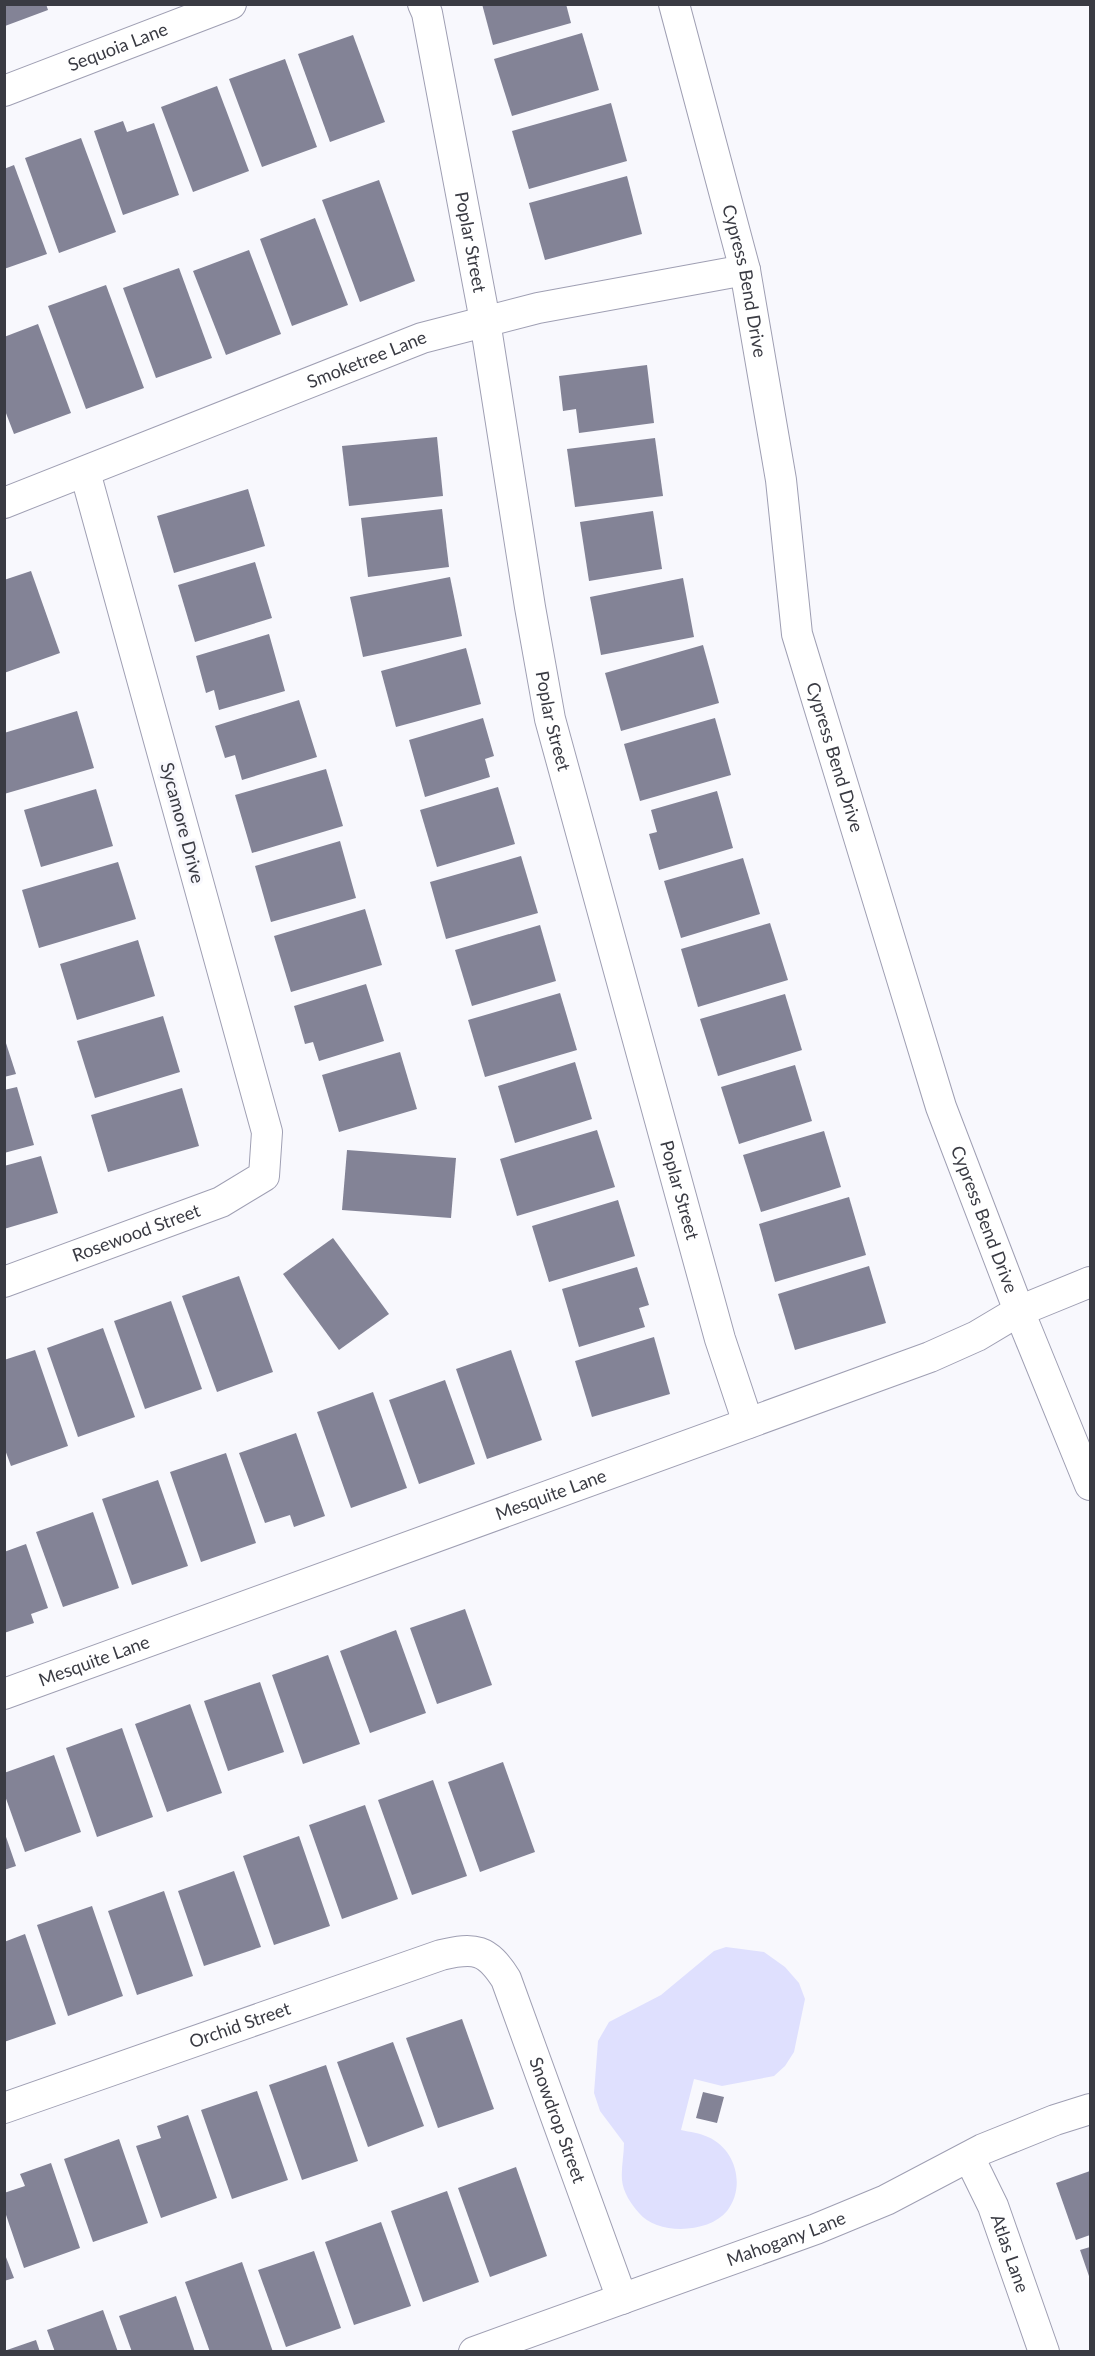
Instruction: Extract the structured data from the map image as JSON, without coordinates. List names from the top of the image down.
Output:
{
  "streets": {
    "street": [
      "Sequoia Lane",
      "Poplar Street",
      "Cypress Bend Drive",
      "Smoketree Lane",
      "Sycamore Drive",
      "Rosewood Street",
      "Mesquite Lane",
      "Orchid Street",
      "Snowdrop Street",
      "Mahogany Lane",
      "Atlas Lane"
    ]
  },
  "crossings": [
    ["Poplar Street", "Smoketree Lane"],
    ["Poplar Street", "Mesquite Lane"],
    ["Cypress Bend Drive", "Smoketree Lane"],
    ["Cypress Bend Drive", "Mesquite Lane"],
    ["Smoketree Lane", "Sycamore Drive"],
    ["Sycamore Drive", "Rosewood Street"],
    ["Orchid Street", "Snowdrop Street"],
    ["Snowdrop Street", "Mahogany Lane"],
    ["Mahogany Lane", "Atlas Lane"]
  ]
}
